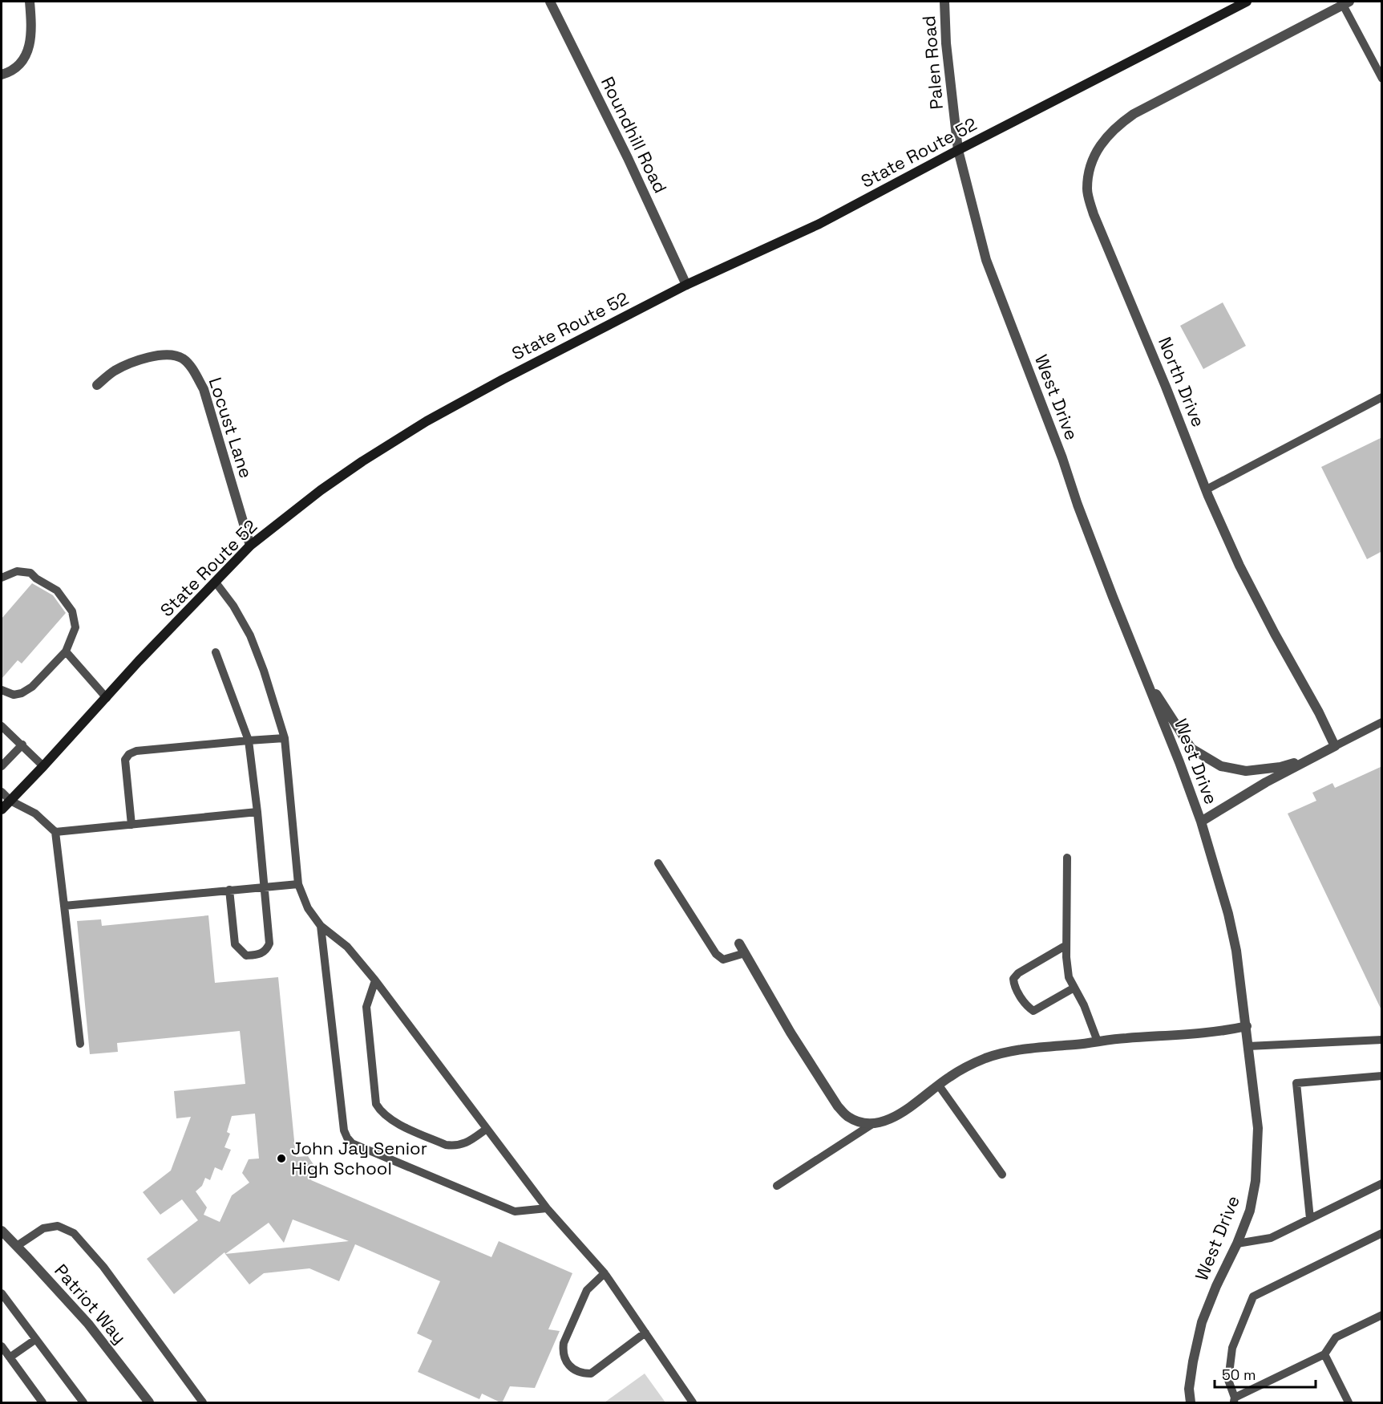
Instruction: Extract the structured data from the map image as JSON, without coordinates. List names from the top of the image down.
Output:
{
  "streets": {
    "main road": ["State Route 52"],
    "street": [
      "Palen Road",
      "Roundhill Road",
      "North Drive",
      "West Drive",
      "Locust Lane",
      "Patriot Way"
    ]
  },
  "crossings": [
    ["Palen Road", "State Route 52"],
    ["Palen Road", "West Drive"],
    ["Roundhill Road", "State Route 52"],
    ["State Route 52", "West Drive"],
    ["State Route 52", "Locust Lane"]
  ],
  "places": ["John Jay Senior High School"],
  "scale_bar": "50 m"
}
